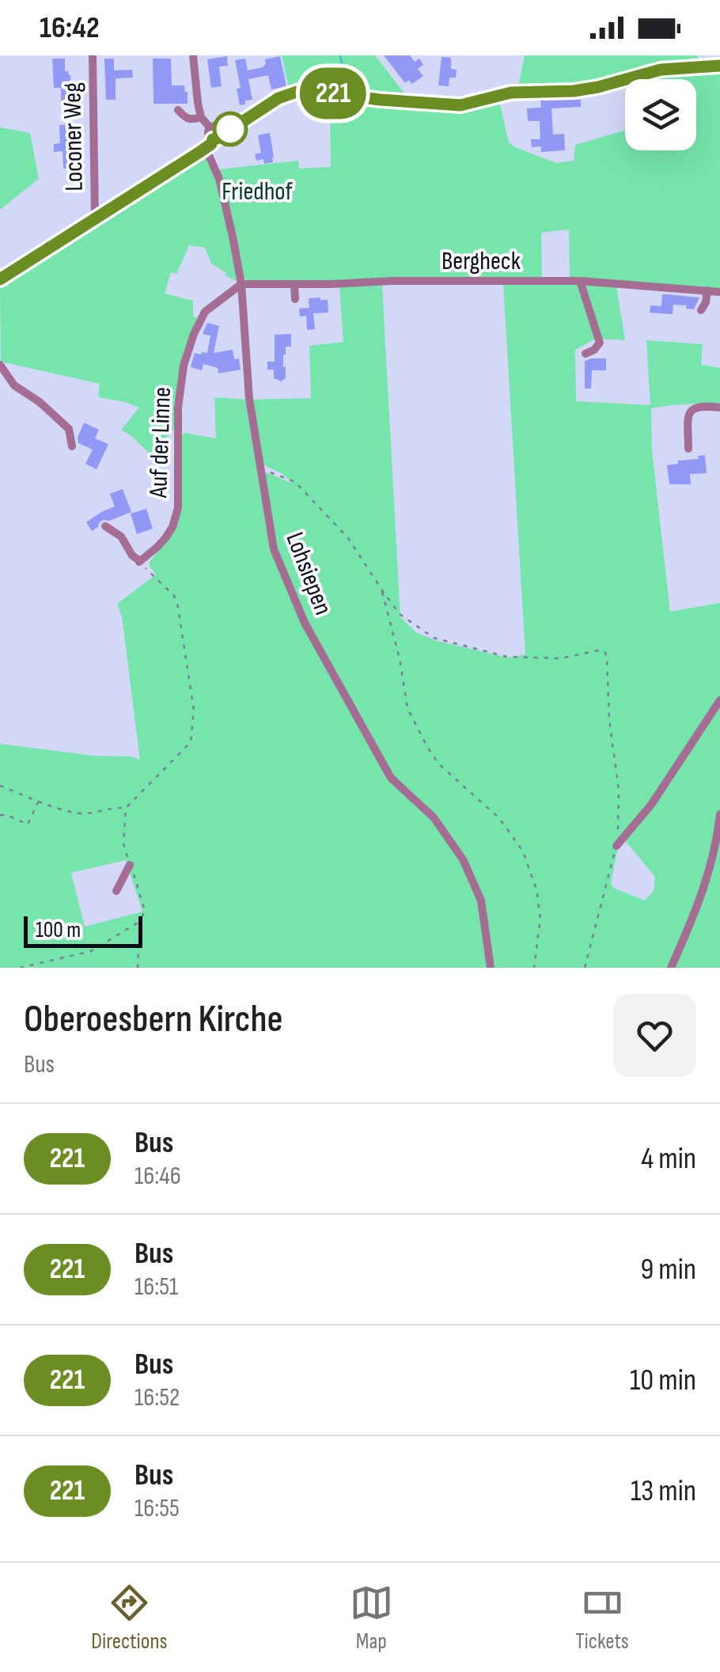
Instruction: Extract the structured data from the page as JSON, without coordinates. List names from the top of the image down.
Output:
{
  "streets": {
    "street": [
      "Loconer Weg",
      "Bergheck",
      "Auf der Linne",
      "Lohsiepen"
    ]
  },
  "crossings": [
    ["Bergheck", "Auf der Linne"],
    ["Bergheck", "Lohsiepen"],
    ["Auf der Linne", "Lohsiepen"]
  ],
  "parks": ["Friedhof"],
  "lines": ["bus line 221"],
  "scale_bar": "100 m",
  "page": {
    "status": "16:42",
    "on_map": "221",
    "scale": "100 m",
    "heading": ["Oberoesbern Kirche", "Bus"],
    "list": [
      {
        "mark": "221",
        "name": "Bus",
        "note": "16:46",
        "value": "4 min"
      },
      {
        "mark": "221",
        "name": "Bus",
        "note": "16:51",
        "value": "9 min"
      },
      {
        "mark": "221",
        "name": "Bus",
        "note": "16:52",
        "value": "10 min"
      },
      {
        "mark": "221",
        "name": "Bus",
        "note": "16:55",
        "value": "13 min"
      }
    ],
    "tabs": ["Directions", "Map", "Tickets"]
  }
}
